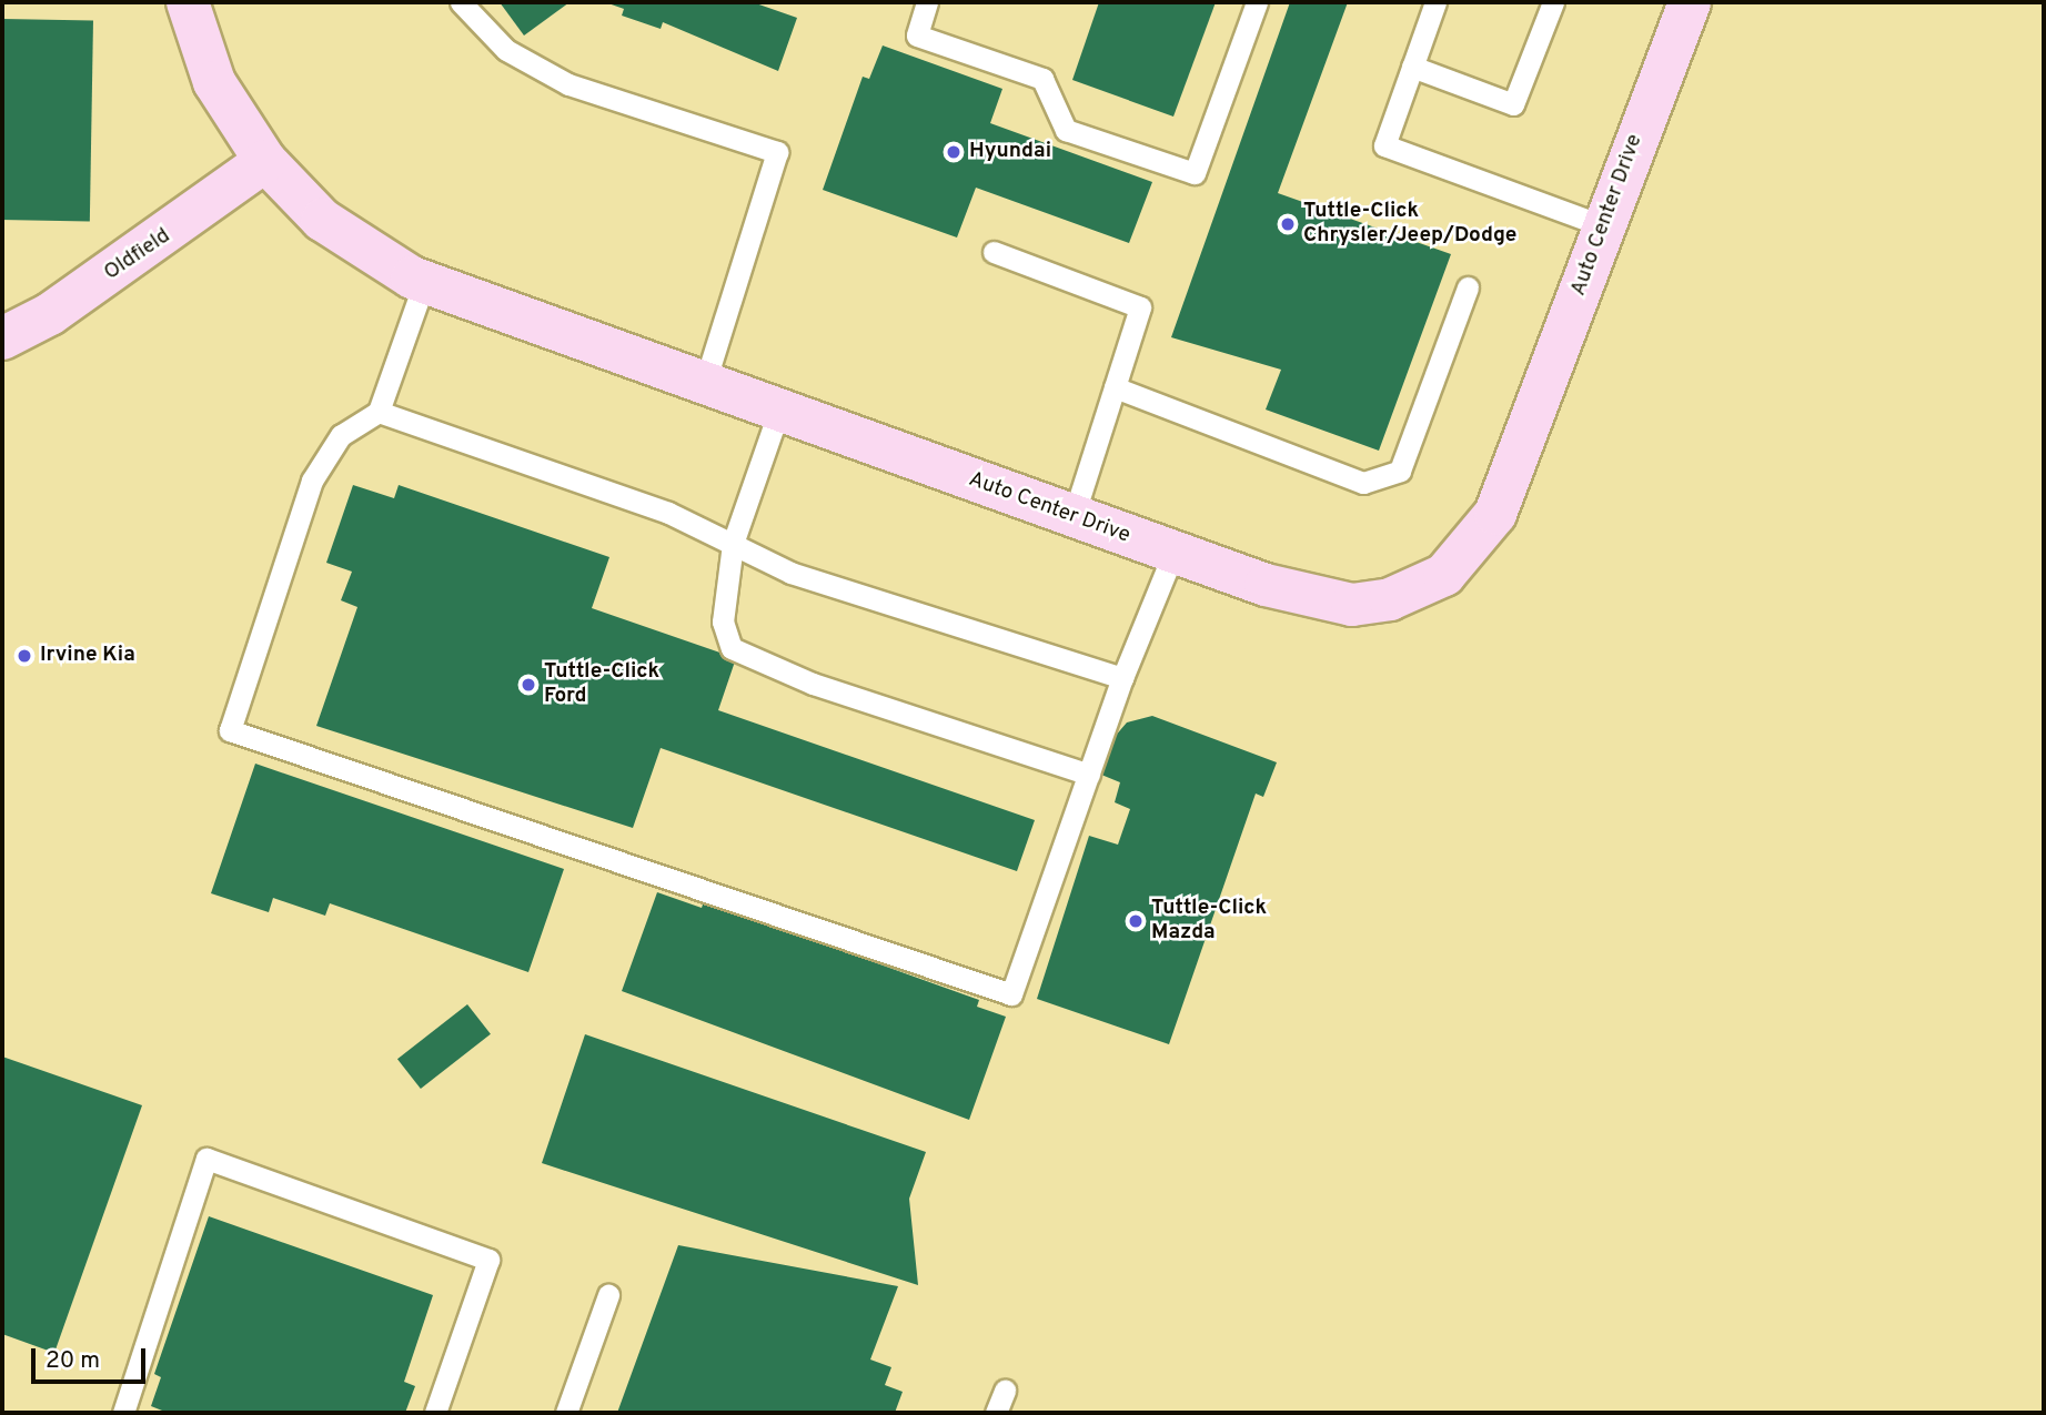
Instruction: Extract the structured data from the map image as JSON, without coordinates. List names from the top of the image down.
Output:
{
  "streets": {
    "street": ["Auto Center Drive", "Oldfield"]
  },
  "crossings": [
    ["Auto Center Drive", "Oldfield"]
  ],
  "places": [
    "Hyundai",
    "Tuttle-Click Chrysler/Jeep/Dodge",
    "Irvine Kia",
    "Tuttle-Click Ford",
    "Tuttle-Click Mazda"
  ],
  "scale_bar": "20 m"
}
